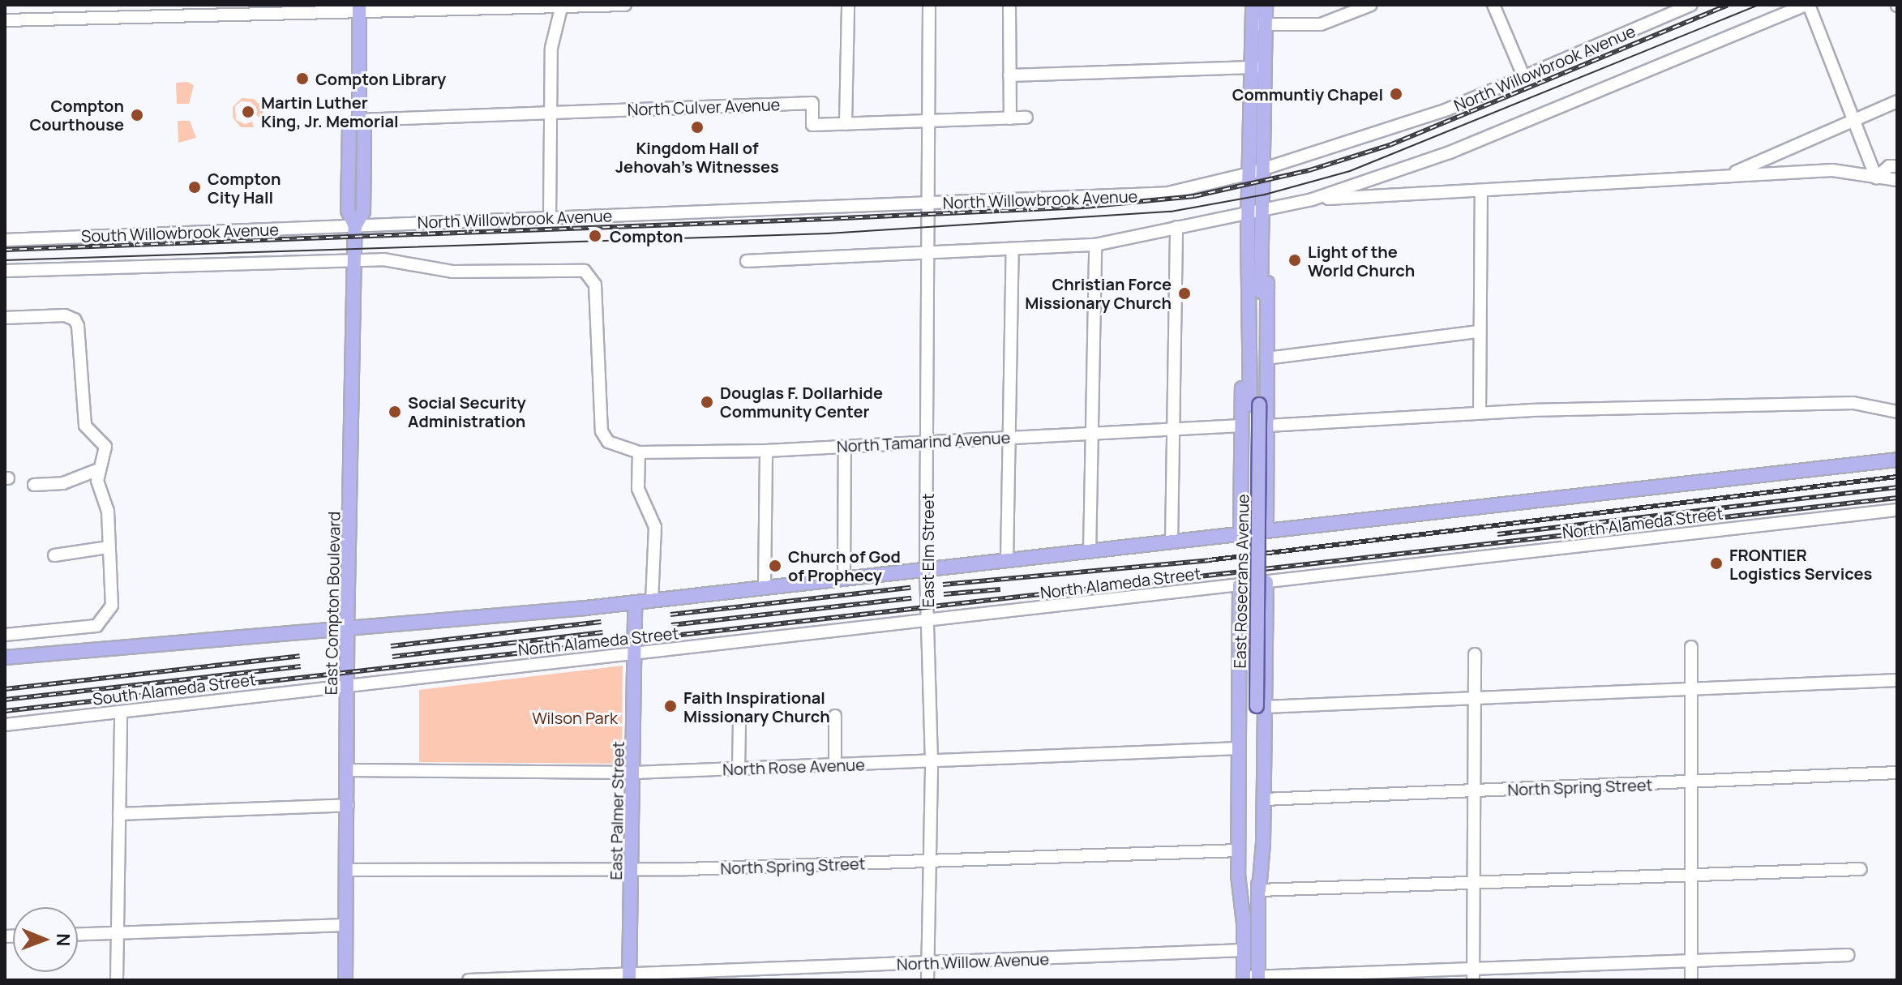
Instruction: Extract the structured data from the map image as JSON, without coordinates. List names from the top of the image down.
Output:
{
  "streets": {
    "main road": [
      "North Alameda Street",
      "East Rosecrans Avenue",
      "East Compton Boulevard",
      "East Palmer Street"
    ],
    "street": [
      "North Willowbrook Avenue",
      "North Culver Avenue",
      "South Willowbrook Avenue",
      "North Tamarind Avenue",
      "East Elm Street",
      "South Alameda Street",
      "North Rose Avenue",
      "North Spring Street",
      "North Willow Avenue"
    ]
  },
  "crossings": [
    ["North Willowbrook Avenue", "South Willowbrook Avenue"],
    ["North Willowbrook Avenue", "East Elm Street"],
    ["North Willowbrook Avenue", "East Rosecrans Avenue"],
    ["North Willowbrook Avenue", "East Compton Boulevard"],
    ["North Culver Avenue", "East Elm Street"],
    ["North Culver Avenue", "East Compton Boulevard"],
    ["South Willowbrook Avenue", "North Tamarind Avenue"],
    ["South Willowbrook Avenue", "East Compton Boulevard"],
    ["North Tamarind Avenue", "East Elm Street"],
    ["North Tamarind Avenue", "East Compton Boulevard"],
    ["North Alameda Street", "East Elm Street"],
    ["North Alameda Street", "East Compton Boulevard"],
    ["North Alameda Street", "South Alameda Street"],
    ["North Alameda Street", "East Palmer Street"],
    ["East Elm Street", "North Rose Avenue"],
    ["East Elm Street", "North Spring Street"],
    ["East Elm Street", "North Willow Avenue"],
    ["East Rosecrans Avenue", "North Willow Avenue"],
    ["East Compton Boulevard", "South Alameda Street"],
    ["East Compton Boulevard", "North Rose Avenue"],
    ["East Compton Boulevard", "North Spring Street"],
    ["North Rose Avenue", "East Palmer Street"],
    ["North Spring Street", "East Palmer Street"],
    ["East Palmer Street", "North Willow Avenue"]
  ],
  "parks": ["Wilson Park"],
  "places": [
    "Compton Library",
    "Communtiy Chapel",
    "Martin Luther King, Jr. Memorial",
    "Compton Courthouse",
    "Kingdom Hall of Jehovah's Witnesses",
    "Compton City Hall",
    "Compton",
    "Light of the World Church",
    "Christian Force Missionary Church",
    "Douglas F. Dollarhide Community Center",
    "Social Security Administration",
    "FRONTIER Logistics Services",
    "Church of God of Prophecy",
    "Faith Inspirational Missionary Church"
  ],
  "north": "right"
}
